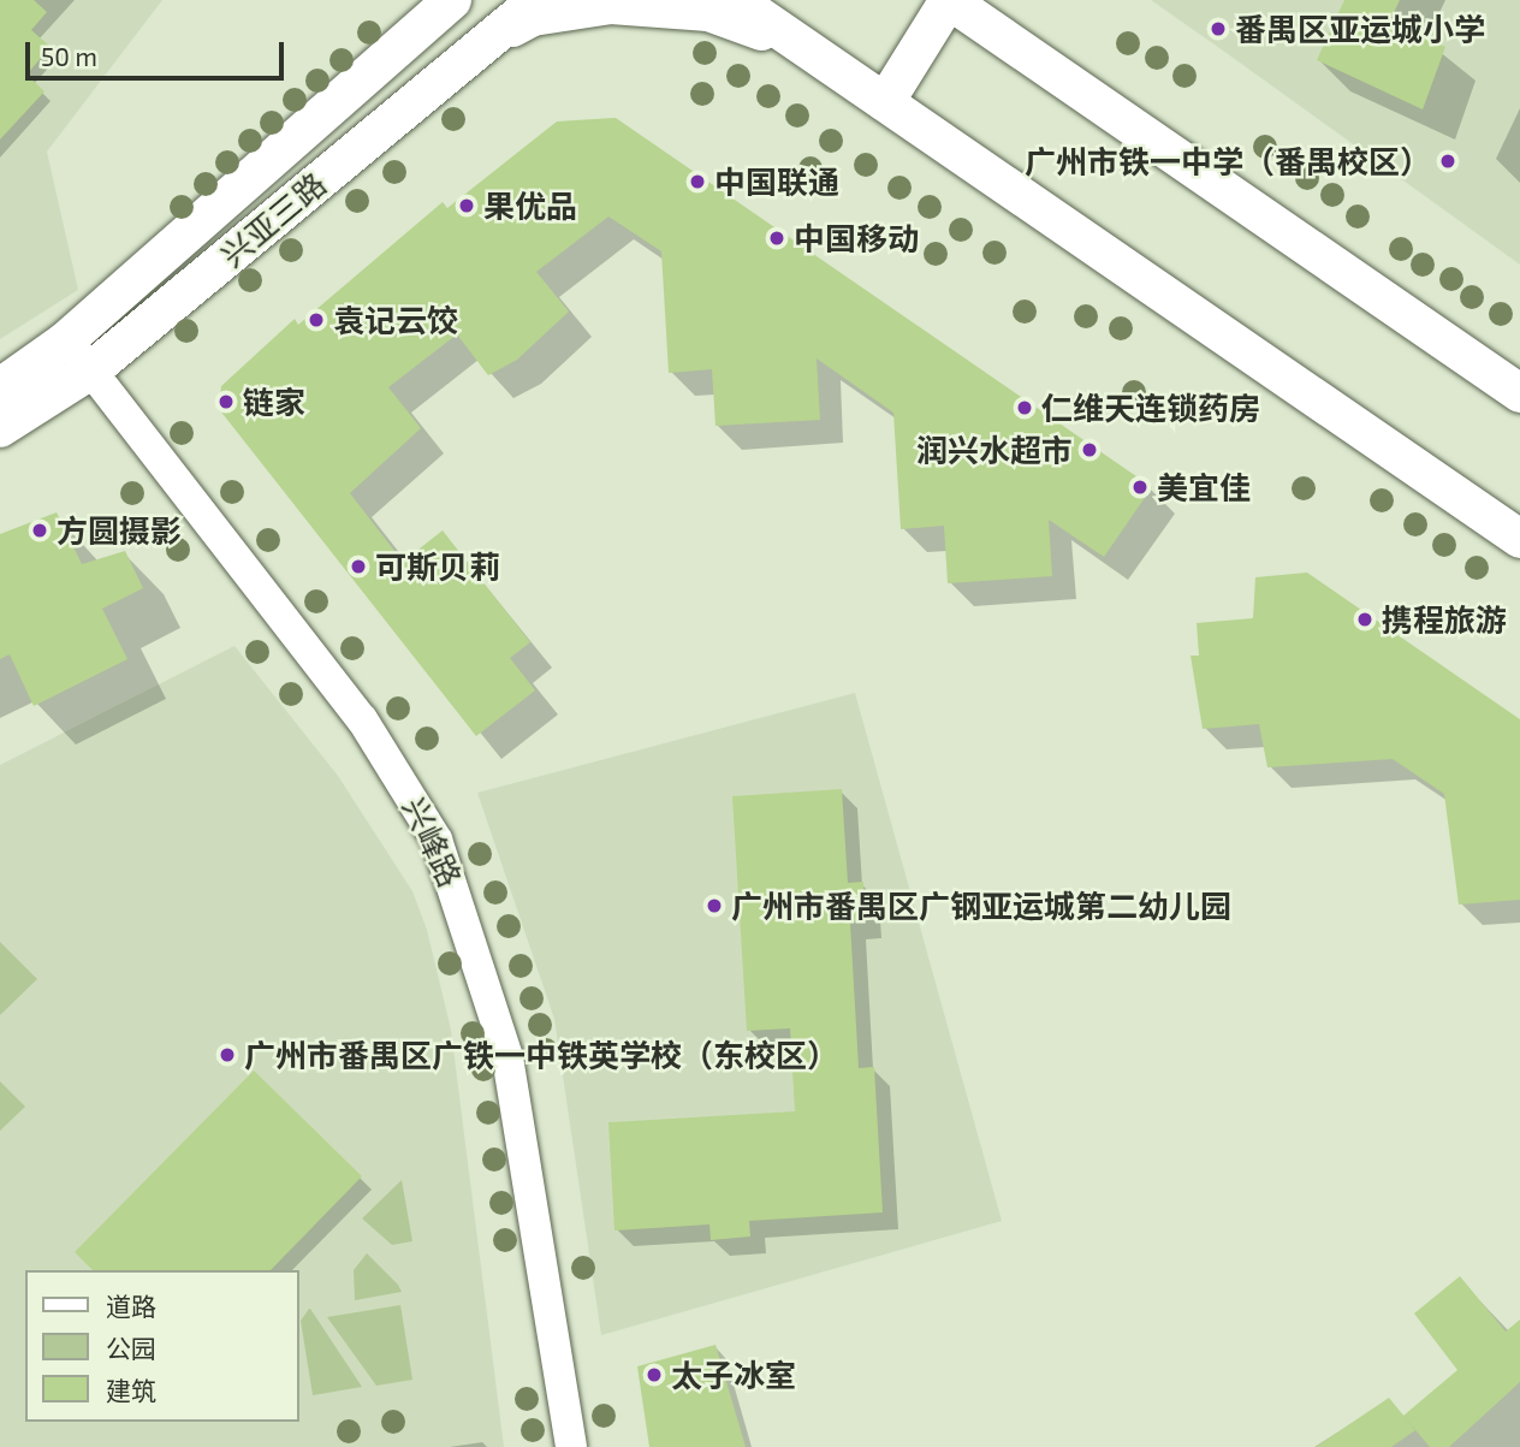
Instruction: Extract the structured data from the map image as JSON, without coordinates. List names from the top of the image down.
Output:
{
  "streets": {
    "street": ["兴亚三路", "兴峰路"]
  },
  "crossings": [
    ["兴亚三路", "兴峰路"]
  ],
  "places": [
    "番禺区亚运城小学",
    "广州市铁一中学（番禺校区）",
    "中国联通",
    "果优品",
    "中国移动",
    "袁记云饺",
    "链家",
    "仁维天连锁药房",
    "润兴水超市",
    "美宜佳",
    "方圆摄影",
    "可斯贝莉",
    "携程旅游",
    "广州市番禺区广钢亚运城第二幼儿园",
    "广州市番禺区广铁一中铁英学校（东校区）",
    "太子冰室"
  ],
  "legend": ["道路", "公园", "建筑"],
  "scale_bar": "50 m"
}
